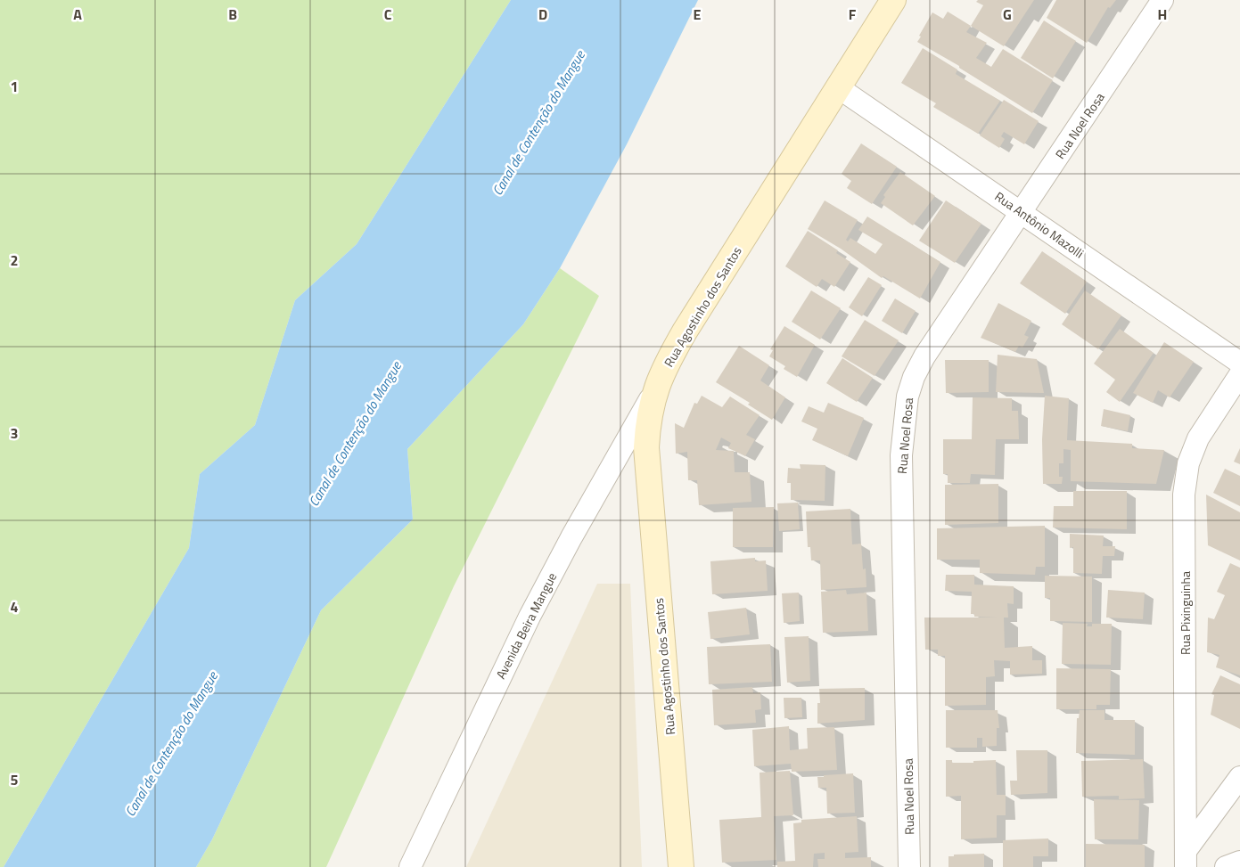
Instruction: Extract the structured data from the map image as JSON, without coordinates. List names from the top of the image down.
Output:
{
  "streets": {
    "street": [
      "Rua Noel Rosa",
      "Rua Antônio Mazolli",
      "Rua Agostinho dos Santos",
      "Rua Pixinguinha",
      "Avenida Beira Mangue"
    ]
  },
  "crossings": [
    ["Rua Noel Rosa", "Rua Antônio Mazolli"],
    ["Rua Antônio Mazolli", "Rua Agostinho dos Santos"],
    ["Rua Agostinho dos Santos", "Avenida Beira Mangue"]
  ],
  "water": ["Canal de Contenção do Mangue"],
  "grid": {
    "columns": [
      "A",
      "B",
      "C",
      "D",
      "E",
      "F",
      "G",
      "H"
    ],
    "rows": [
      "1",
      "2",
      "3",
      "4",
      "5"
    ]
  }
}
